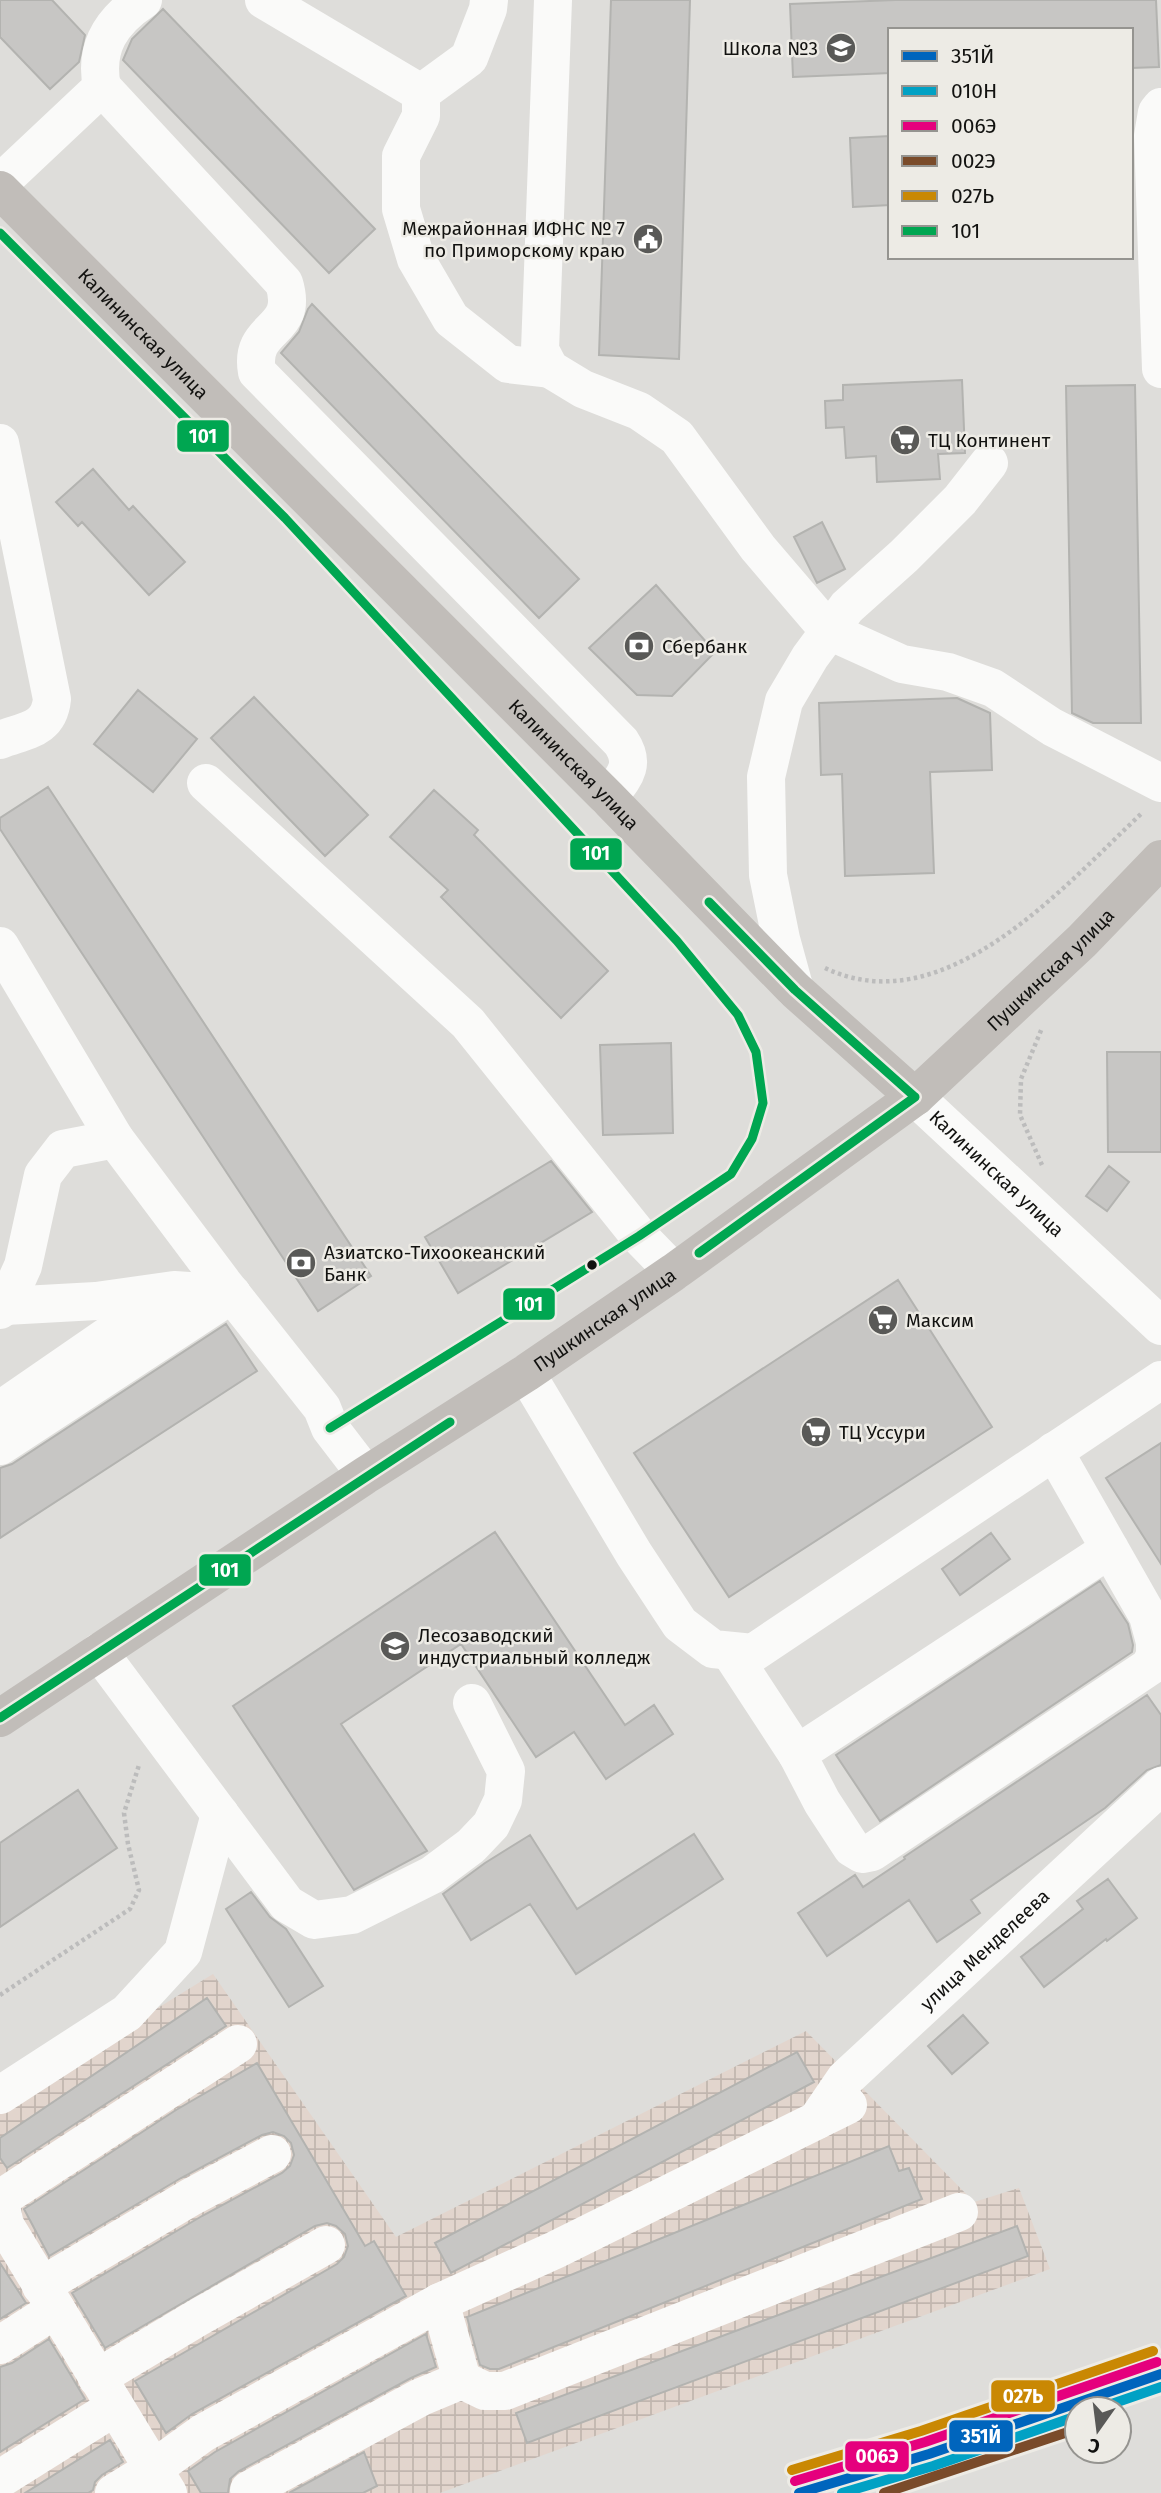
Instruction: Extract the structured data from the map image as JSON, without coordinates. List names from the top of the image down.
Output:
{
  "streets": {
    "main road": ["Калининская улица", "Пушкинская улица"],
    "street": ["улица Менделеева"]
  },
  "crossings": [
    ["Калининская улица", "Пушкинская улица"]
  ],
  "places": {
    "school or university": ["Школа №3", "Лесозаводский индустриальный колледж"],
    "public building": ["Межрайонная ИФНС № 7 по Приморскому краю"],
    "supermarket": ["ТЦ Континент", "Максим", "ТЦ Уссури"],
    "bank": ["Сбербанк", "Азиатско-Тихоокеанский Банк"]
  },
  "lines": [
    "transit line 101",
    "transit line 027Ь",
    "transit line 006Э",
    "transit line 351Й",
    "transit line 010Н",
    "transit line 002Э"
  ],
  "legend": [
    "351Й",
    "010Н",
    "006Э",
    "002Э",
    "027Ь",
    "101"
  ],
  "north": "bottom"
}
